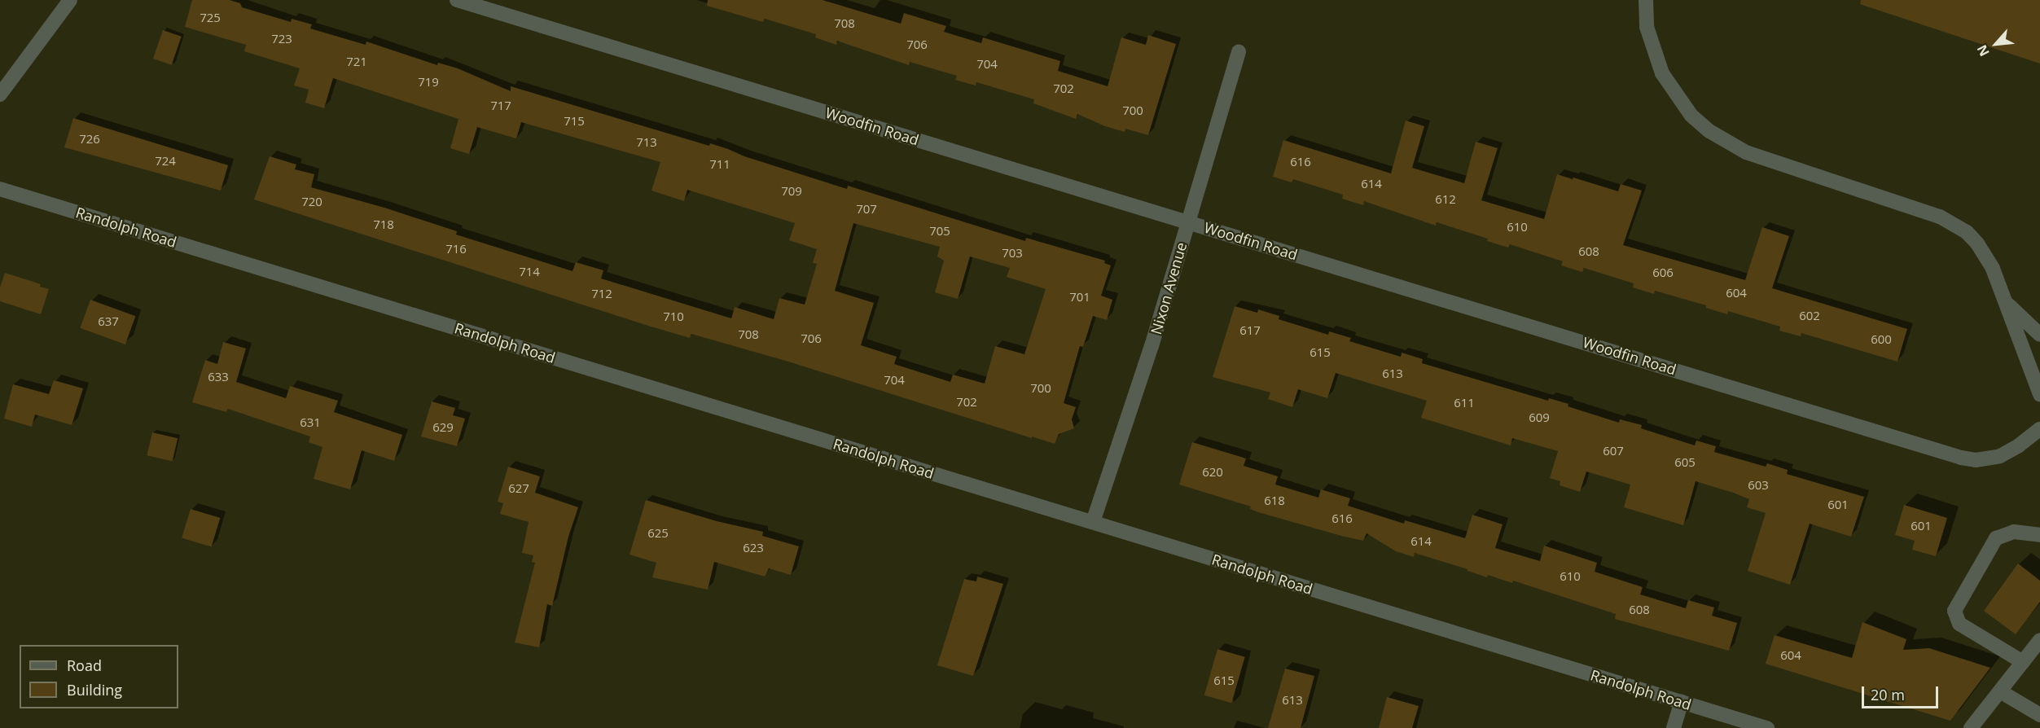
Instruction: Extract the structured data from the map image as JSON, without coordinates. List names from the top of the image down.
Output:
{
  "streets": {
    "street": ["Woodfin Road", "Randolph Road", "Nixon Avenue"]
  },
  "crossings": [
    ["Woodfin Road", "Nixon Avenue"],
    ["Randolph Road", "Nixon Avenue"]
  ],
  "house_numbers": [
    "725",
    "708",
    "723",
    "706",
    "721",
    "704",
    "719",
    "702",
    "717",
    "700",
    "715",
    "726",
    "713",
    "724",
    "616",
    "711",
    "614",
    "709",
    "612",
    "720",
    "707",
    "718",
    "610",
    "705",
    "716",
    "608",
    "703",
    "714",
    "606",
    "604",
    "712",
    "701",
    "602",
    "710",
    "637",
    "617",
    "708",
    "706",
    "600",
    "615",
    "613",
    "633",
    "704",
    "700",
    "702",
    "611",
    "609",
    "631",
    "629",
    "607",
    "605",
    "620",
    "603",
    "627",
    "618",
    "601",
    "616",
    "601",
    "625",
    "614",
    "623",
    "610",
    "608",
    "604",
    "615",
    "613"
  ],
  "legend": ["Road", "Building"],
  "scale_bar": "20 m",
  "north": "bottom left"
}
